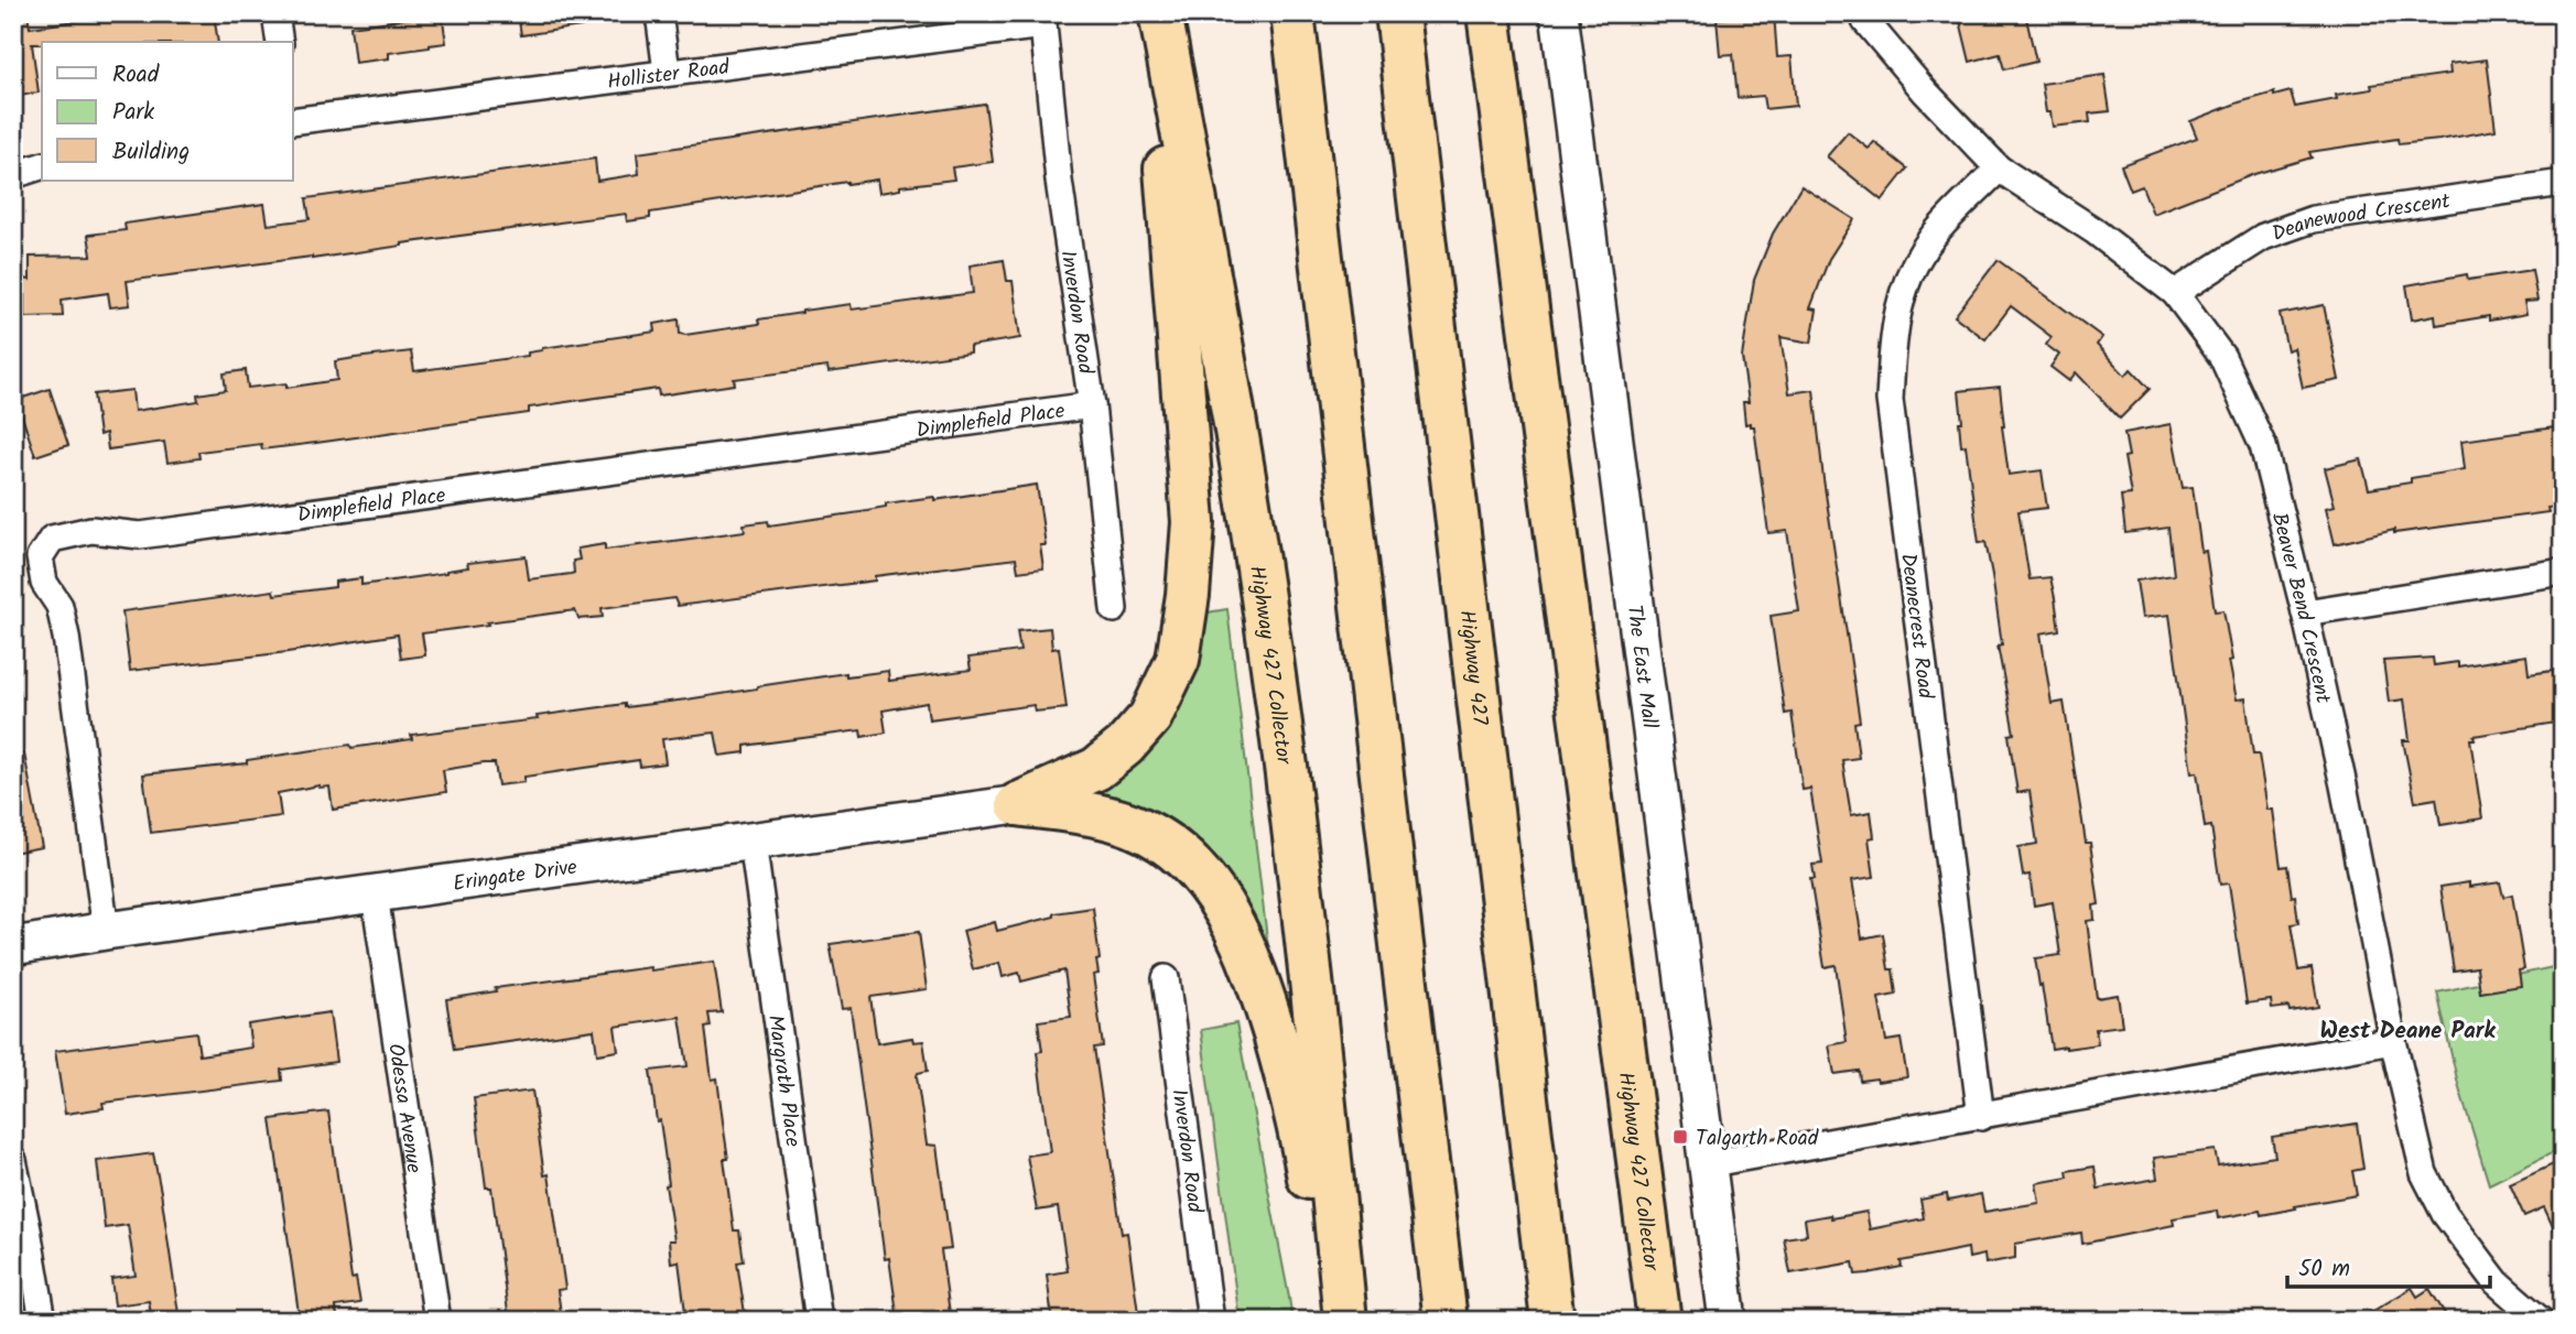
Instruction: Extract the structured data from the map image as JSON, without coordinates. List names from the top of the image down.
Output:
{
  "streets": {
    "highway": ["Highway 427 Collector", "Highway 427"],
    "main road": ["The East Mall", "Eringate Drive"],
    "street": [
      "Hollister Road",
      "Deanewood Crescent",
      "Inverdon Road",
      "Dimplefield Place",
      "Beaver Bend Crescent",
      "Deanecrest Road",
      "Margrath Place",
      "Odessa Avenue"
    ]
  },
  "crossings": [
    ["Hollister Road", "Inverdon Road"],
    ["Deanewood Crescent", "Beaver Bend Crescent"],
    ["Inverdon Road", "Dimplefield Place"],
    ["Dimplefield Place", "Eringate Drive"],
    ["Beaver Bend Crescent", "Deanecrest Road"],
    ["Eringate Drive", "Margrath Place"],
    ["Eringate Drive", "Odessa Avenue"]
  ],
  "districts": ["West Deane Park"],
  "places": {
    "transit": ["Talgarth Road"]
  },
  "legend": ["Road", "Park", "Building"],
  "scale_bar": "50 m"
}
